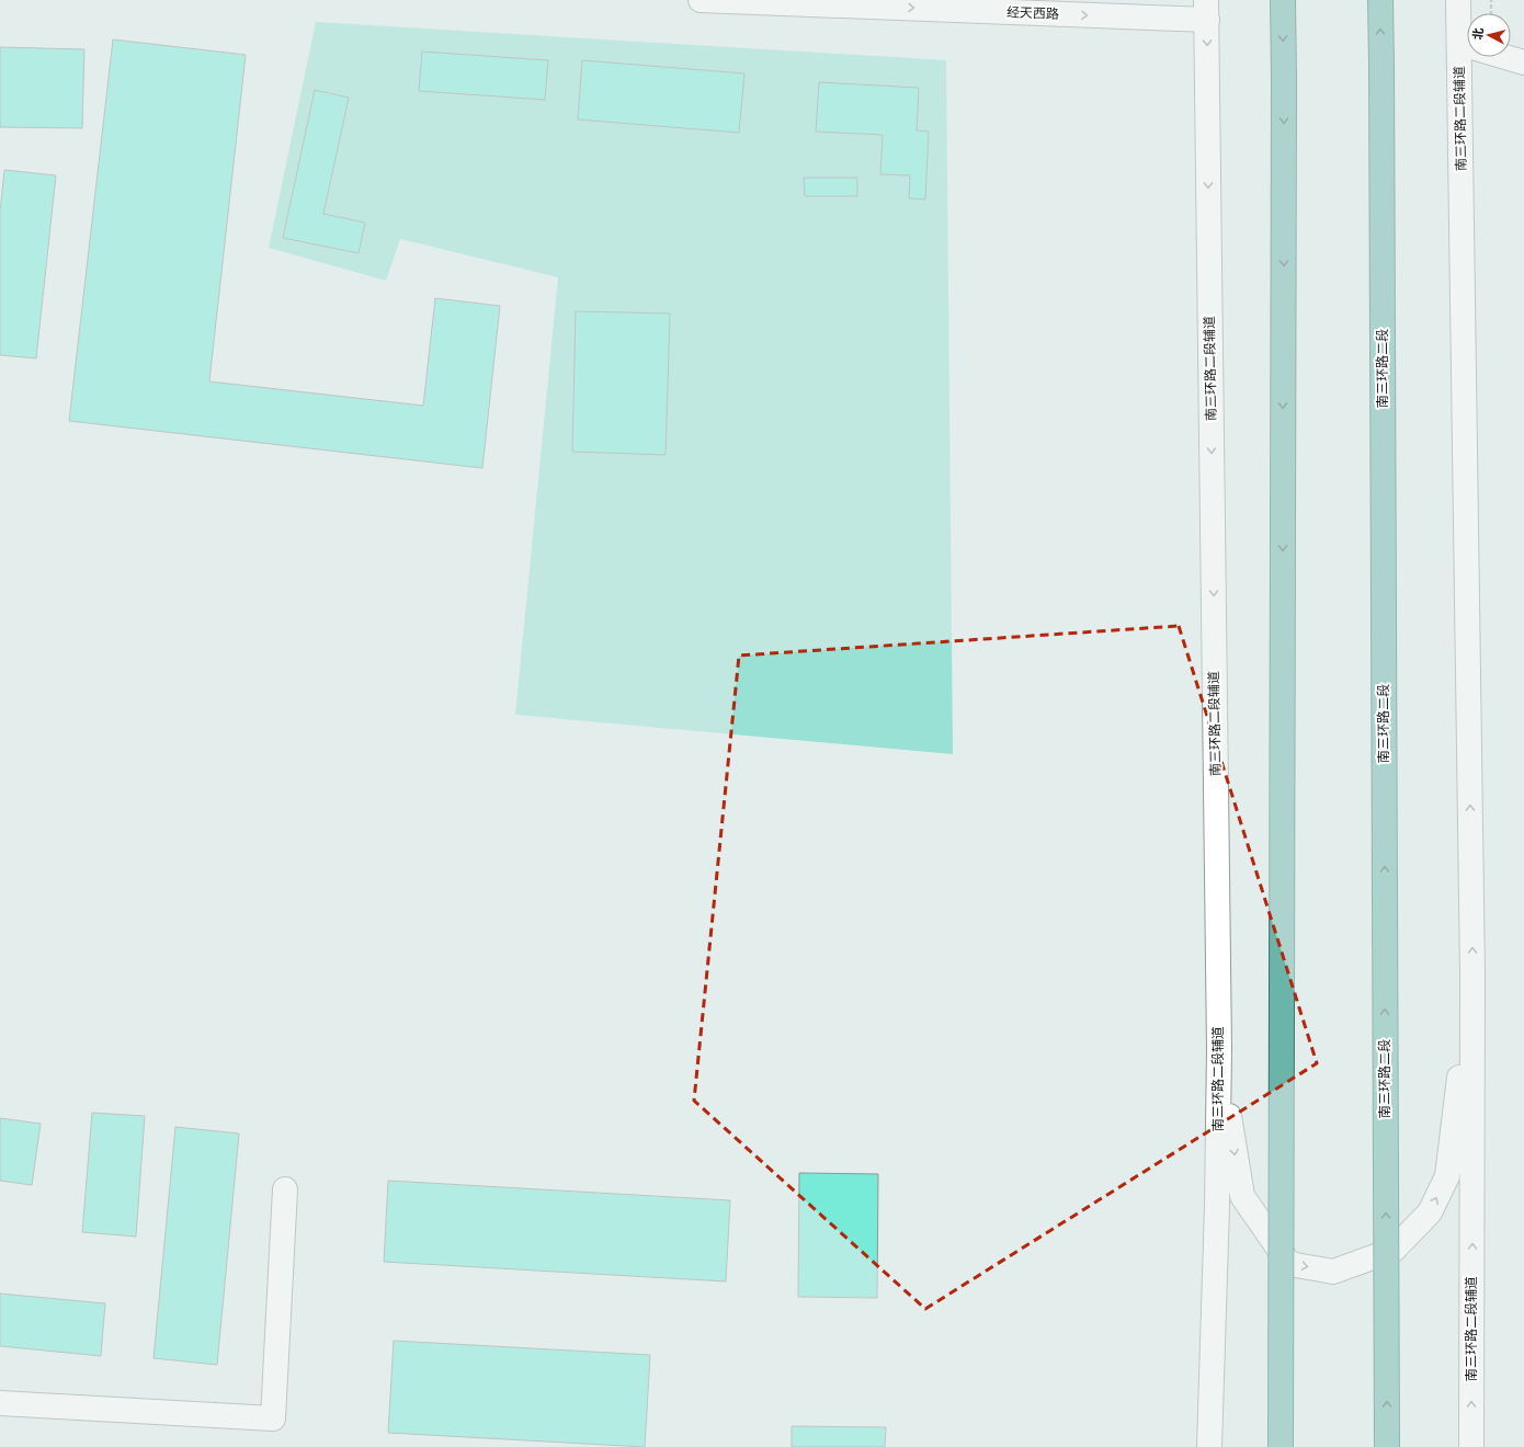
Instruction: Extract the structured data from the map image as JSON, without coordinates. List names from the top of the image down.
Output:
{
  "streets": {
    "highway": ["南三环路二段"],
    "main road": ["经天西路", "南三环路二段辅道"]
  },
  "crossings": [
    ["经天西路", "南三环路二段辅道"]
  ],
  "one_way": ["经天西路"],
  "north": "left"
}
